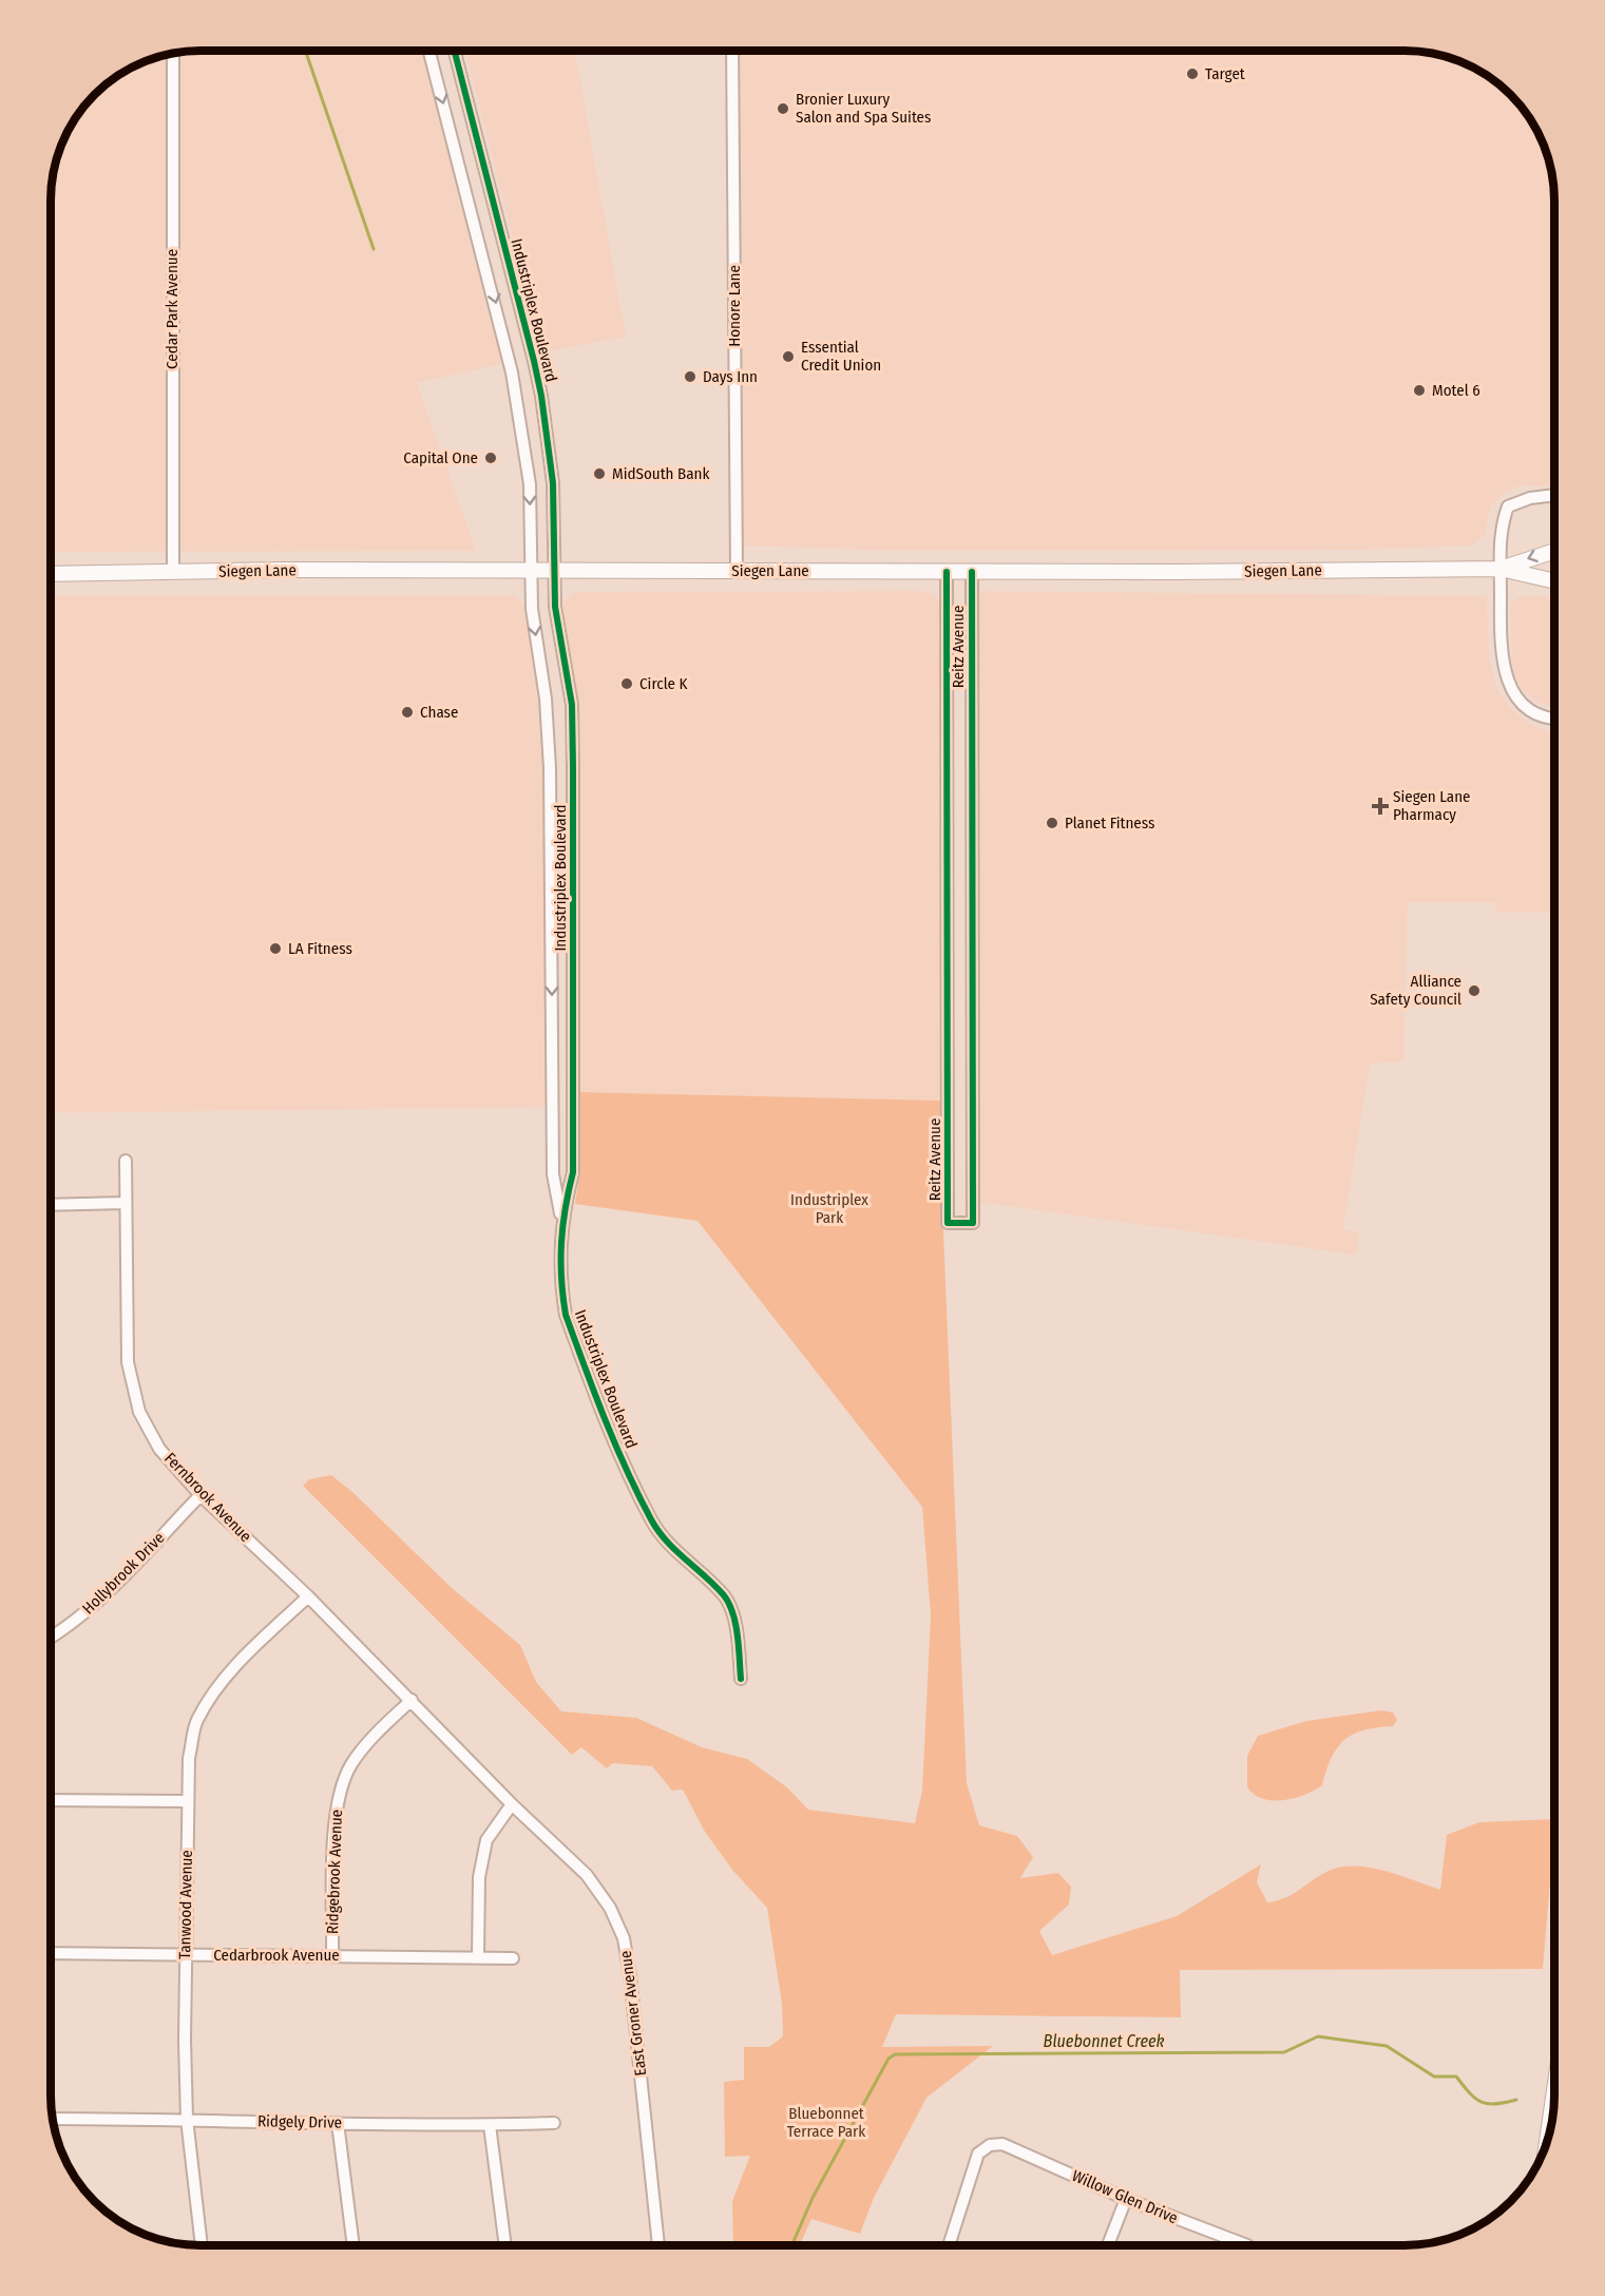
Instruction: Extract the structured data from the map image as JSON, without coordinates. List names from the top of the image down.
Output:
{
  "streets": {
    "main road": ["Siegen Lane"],
    "street": [
      "Honore Lane",
      "Cedar Park Avenue",
      "Industriplex Boulevard",
      "Reitz Avenue",
      "Fernbrook Avenue",
      "Hollybrook Drive",
      "Ridgebrook Avenue",
      "Tanwood Avenue",
      "Cedarbrook Avenue",
      "East Groner Avenue",
      "Ridgely Drive",
      "Willow Glen Drive"
    ]
  },
  "crossings": [
    ["Honore Lane", "Siegen Lane"],
    ["Cedar Park Avenue", "Siegen Lane"],
    ["Industriplex Boulevard", "Siegen Lane"],
    ["Siegen Lane", "Reitz Avenue"],
    ["Fernbrook Avenue", "Hollybrook Drive"],
    ["Fernbrook Avenue", "Ridgebrook Avenue"],
    ["Fernbrook Avenue", "Tanwood Avenue"],
    ["Fernbrook Avenue", "East Groner Avenue"],
    ["Ridgebrook Avenue", "Cedarbrook Avenue"],
    ["Ridgebrook Avenue", "East Groner Avenue"],
    ["Tanwood Avenue", "Cedarbrook Avenue"],
    ["Tanwood Avenue", "Ridgely Drive"]
  ],
  "water": ["Bluebonnet Creek"],
  "parks": ["Industriplex Park", "Bluebonnet Terrace Park"],
  "places": {
    "other": [
      "Target",
      "Bronier Luxury Salon and Spa Suites",
      "Essential Credit Union",
      "Days Inn",
      "Motel 6",
      "Capital One",
      "MidSouth Bank",
      "Circle K",
      "Chase",
      "Planet Fitness",
      "LA Fitness",
      "Alliance Safety Council"
    ],
    "health": ["Siegen Lane Pharmacy"]
  }
}
